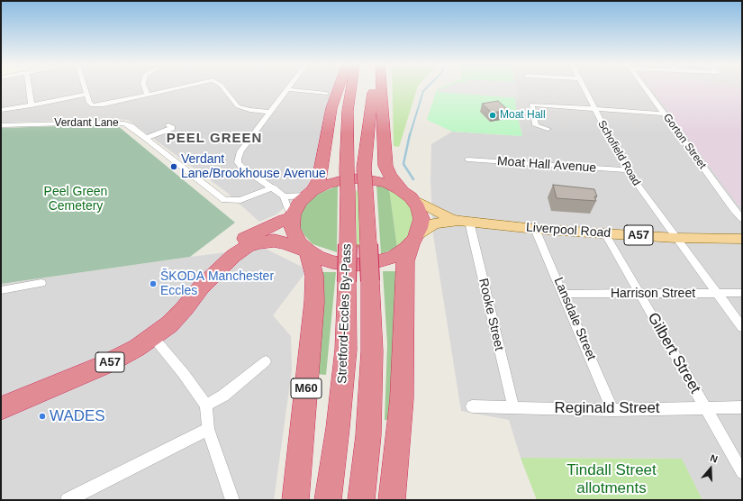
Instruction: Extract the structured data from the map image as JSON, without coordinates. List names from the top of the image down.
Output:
{
  "streets": {
    "highway": ["A57", "Stretford-Eccles By-Pass", "M60"],
    "main road": ["Liverpool Road"],
    "street": [
      "Verdant Lane",
      "Gorton Street",
      "Schofield Road",
      "Moat Hall Avenue",
      "Harrison Street",
      "Rooke Street",
      "Lansdale Street",
      "Gilbert Street",
      "Reginald Street"
    ]
  },
  "crossings": [
    ["Schofield Road", "Moat Hall Avenue"],
    ["Schofield Road", "Liverpool Road"],
    ["Schofield Road", "Harrison Street"],
    ["Liverpool Road", "A57"],
    ["Liverpool Road", "Rooke Street"],
    ["Liverpool Road", "Lansdale Street"],
    ["Liverpool Road", "Gilbert Street"],
    ["Liverpool Road", "M60"],
    ["A57", "M60"],
    ["Harrison Street", "Lansdale Street"],
    ["Harrison Street", "Gilbert Street"],
    ["Rooke Street", "Reginald Street"],
    ["Lansdale Street", "Reginald Street"],
    ["Gilbert Street", "Reginald Street"]
  ],
  "districts": ["PEEL GREEN"],
  "parks": ["Peel Green Cemetery", "Tindall Street allotments"],
  "places": [
    "Moat Hall",
    "Verdant Lane/Brookhouse Avenue",
    "ŠKODA Manchester Eccles",
    "WADES"
  ],
  "north": "top"
}
